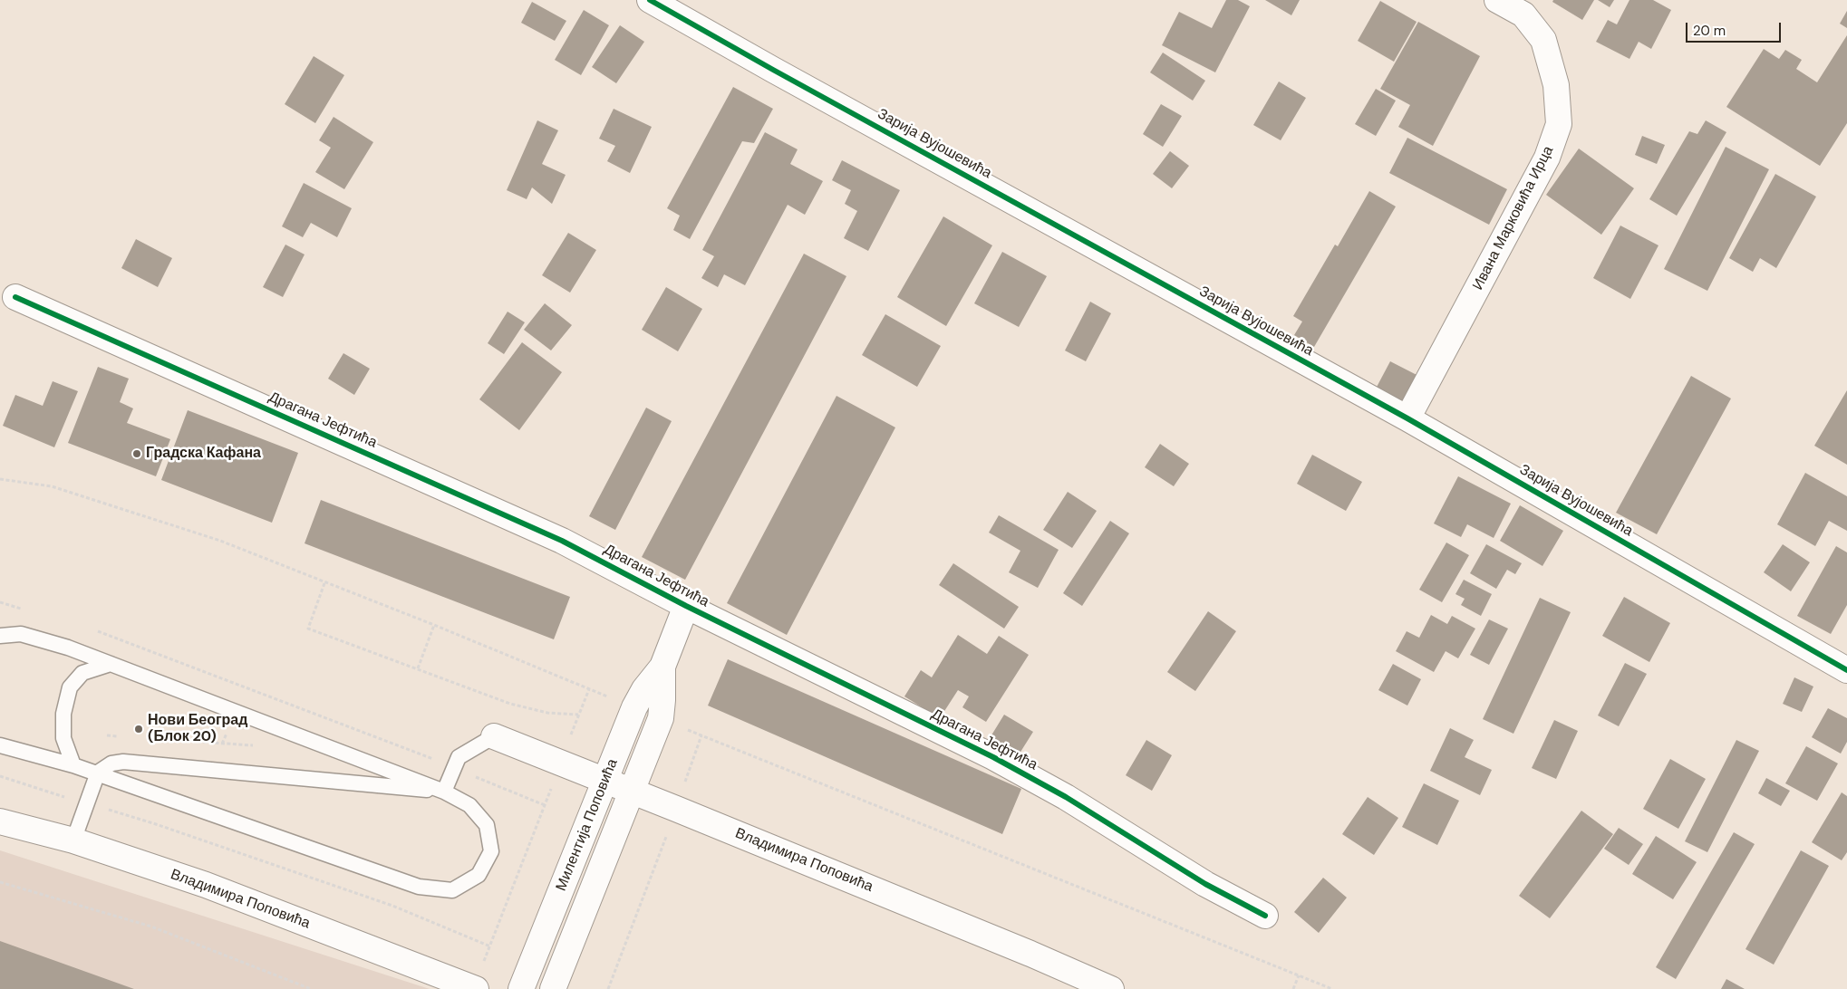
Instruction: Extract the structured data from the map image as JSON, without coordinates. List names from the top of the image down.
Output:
{
  "streets": {
    "street": [
      "Зарија Вујошевића",
      "Ивана Марковића Ирца",
      "Драгана Јефтића",
      "Милентија Поповића",
      "Владимира Поповића"
    ]
  },
  "crossings": [
    ["Зарија Вујошевића", "Ивана Марковића Ирца"],
    ["Драгана Јефтића", "Милентија Поповића"],
    ["Милентија Поповића", "Владимира Поповића"]
  ],
  "places": ["Градска Кафана", "Нови Београд (Блок 20)"],
  "scale_bar": "20 m"
}
